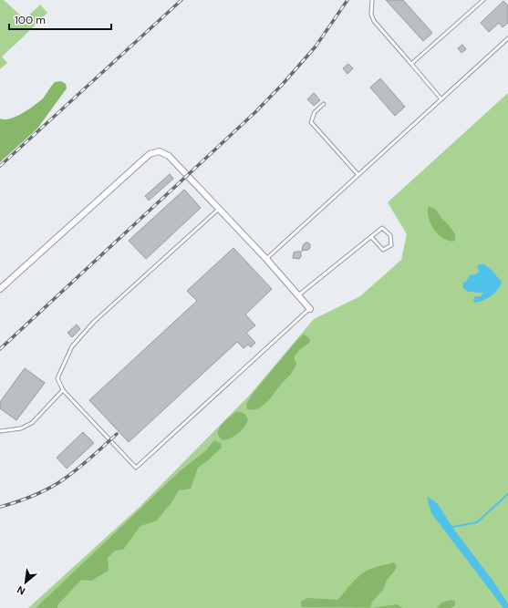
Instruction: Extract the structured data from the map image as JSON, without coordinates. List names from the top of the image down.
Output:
{
  "scale_bar": "100 m",
  "north": "bottom left"
}
